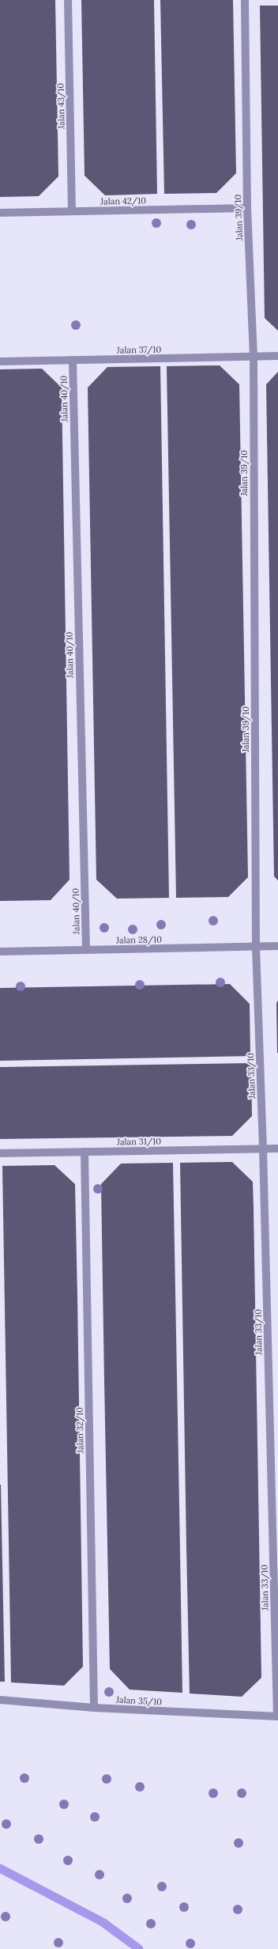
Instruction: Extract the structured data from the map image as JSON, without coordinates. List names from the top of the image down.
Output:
{
  "streets": {
    "street": [
      "Jalan 43/10",
      "Jalan 42/10",
      "Jalan 39/10",
      "Jalan 37/10",
      "Jalan 40/10",
      "Jalan 28/10",
      "Jalan 33/10",
      "Jalan 31/10",
      "Jalan 32/10",
      "Jalan 35/10"
    ]
  },
  "crossings": [
    ["Jalan 43/10", "Jalan 42/10"],
    ["Jalan 42/10", "Jalan 39/10"],
    ["Jalan 39/10", "Jalan 37/10"],
    ["Jalan 39/10", "Jalan 28/10"],
    ["Jalan 39/10", "Jalan 33/10"],
    ["Jalan 37/10", "Jalan 40/10"],
    ["Jalan 40/10", "Jalan 28/10"],
    ["Jalan 28/10", "Jalan 33/10"],
    ["Jalan 33/10", "Jalan 31/10"],
    ["Jalan 33/10", "Jalan 35/10"],
    ["Jalan 31/10", "Jalan 32/10"],
    ["Jalan 32/10", "Jalan 35/10"]
  ]
}
